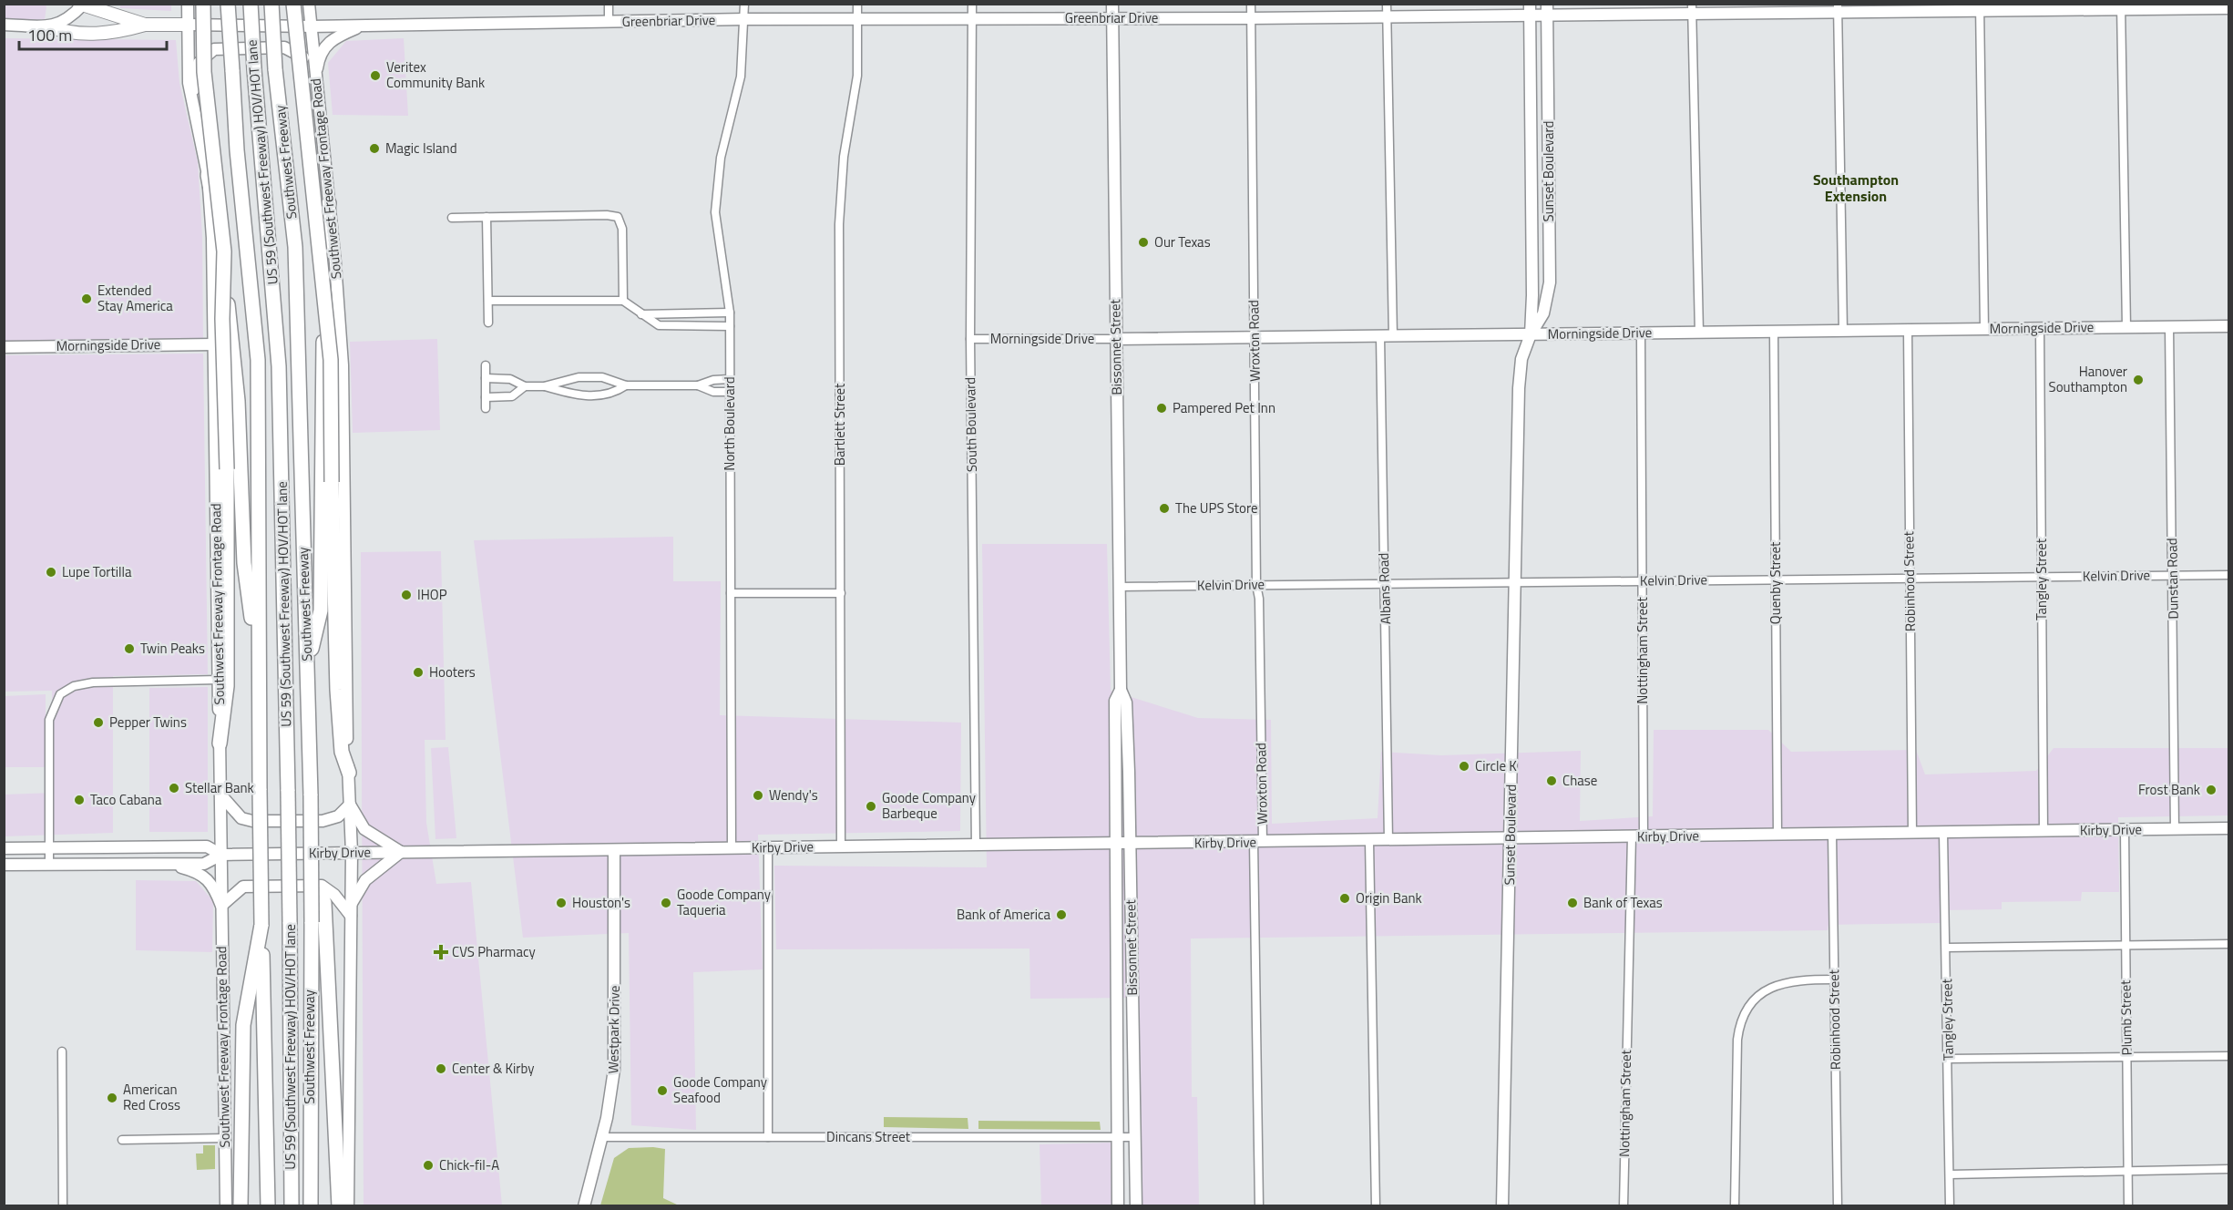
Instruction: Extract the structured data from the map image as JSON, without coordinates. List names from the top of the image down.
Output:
{
  "streets": {
    "highway": ["US 59 (Southwest Freeway) HOV/HOT lane", "Southwest Freeway"],
    "main road": [
      "Greenbriar Drive",
      "Sunset Boulevard",
      "Southwest Freeway Frontage Road",
      "Morningside Drive",
      "Bissonnet Street",
      "Kirby Drive",
      "Westpark Drive"
    ],
    "street": [
      "Wroxton Road",
      "North Boulevard",
      "Bartlett Street",
      "South Boulevard",
      "Kelvin Drive",
      "Dunstan Road",
      "Tangley Street",
      "Robinhood Street",
      "Quenby Street",
      "Albans Road",
      "Nottingham Street",
      "Plumb Street",
      "Dincans Street"
    ]
  },
  "crossings": [
    ["Greenbriar Drive", "Sunset Boulevard"],
    ["Greenbriar Drive", "Southwest Freeway Frontage Road"],
    ["Greenbriar Drive", "Wroxton Road"],
    ["Greenbriar Drive", "Bissonnet Street"],
    ["Greenbriar Drive", "North Boulevard"],
    ["Greenbriar Drive", "Bartlett Street"],
    ["Greenbriar Drive", "South Boulevard"],
    ["Sunset Boulevard", "Morningside Drive"],
    ["Sunset Boulevard", "Kelvin Drive"],
    ["Sunset Boulevard", "Kirby Drive"],
    ["Southwest Freeway Frontage Road", "Morningside Drive"],
    ["Southwest Freeway Frontage Road", "Kirby Drive"],
    ["Morningside Drive", "Wroxton Road"],
    ["Morningside Drive", "Bissonnet Street"],
    ["Morningside Drive", "South Boulevard"],
    ["Morningside Drive", "Dunstan Road"],
    ["Morningside Drive", "Tangley Street"],
    ["Morningside Drive", "Robinhood Street"],
    ["Morningside Drive", "Quenby Street"],
    ["Morningside Drive", "Albans Road"],
    ["Morningside Drive", "Nottingham Street"],
    ["Wroxton Road", "Kelvin Drive"],
    ["Wroxton Road", "Kirby Drive"],
    ["Bissonnet Street", "Kelvin Drive"],
    ["Bissonnet Street", "Kirby Drive"],
    ["Bissonnet Street", "Dincans Street"],
    ["North Boulevard", "Kirby Drive"],
    ["Bartlett Street", "Kirby Drive"],
    ["South Boulevard", "Kirby Drive"],
    ["Kelvin Drive", "Dunstan Road"],
    ["Kelvin Drive", "Tangley Street"],
    ["Kelvin Drive", "Robinhood Street"],
    ["Kelvin Drive", "Quenby Street"],
    ["Kelvin Drive", "Albans Road"],
    ["Kelvin Drive", "Nottingham Street"],
    ["Dunstan Road", "Kirby Drive"],
    ["Tangley Street", "Kirby Drive"],
    ["Robinhood Street", "Kirby Drive"],
    ["Quenby Street", "Kirby Drive"],
    ["Albans Road", "Kirby Drive"],
    ["Nottingham Street", "Kirby Drive"],
    ["Kirby Drive", "Plumb Street"],
    ["Kirby Drive", "Westpark Drive"],
    ["Westpark Drive", "Dincans Street"]
  ],
  "districts": ["Southampton Extension"],
  "places": {
    "other": [
      "Veritex Community Bank",
      "Magic Island",
      "Our Texas",
      "Extended Stay America",
      "Hanover Southampton",
      "Pampered Pet Inn",
      "The UPS Store",
      "Lupe Tortilla",
      "IHOP",
      "Twin Peaks",
      "Hooters",
      "Pepper Twins",
      "Circle K",
      "Chase",
      "Stellar Bank",
      "Frost Bank",
      "Wendy's",
      "Taco Cabana",
      "Goode Company Barbeque",
      "Origin Bank",
      "Houston's",
      "Goode Company Taqueria",
      "Bank of Texas",
      "Bank of America",
      "Center & Kirby",
      "Goode Company Seafood",
      "American Red Cross",
      "Chick-fil-A"
    ],
    "health": ["CVS Pharmacy"]
  },
  "scale_bar": "100 m"
}
